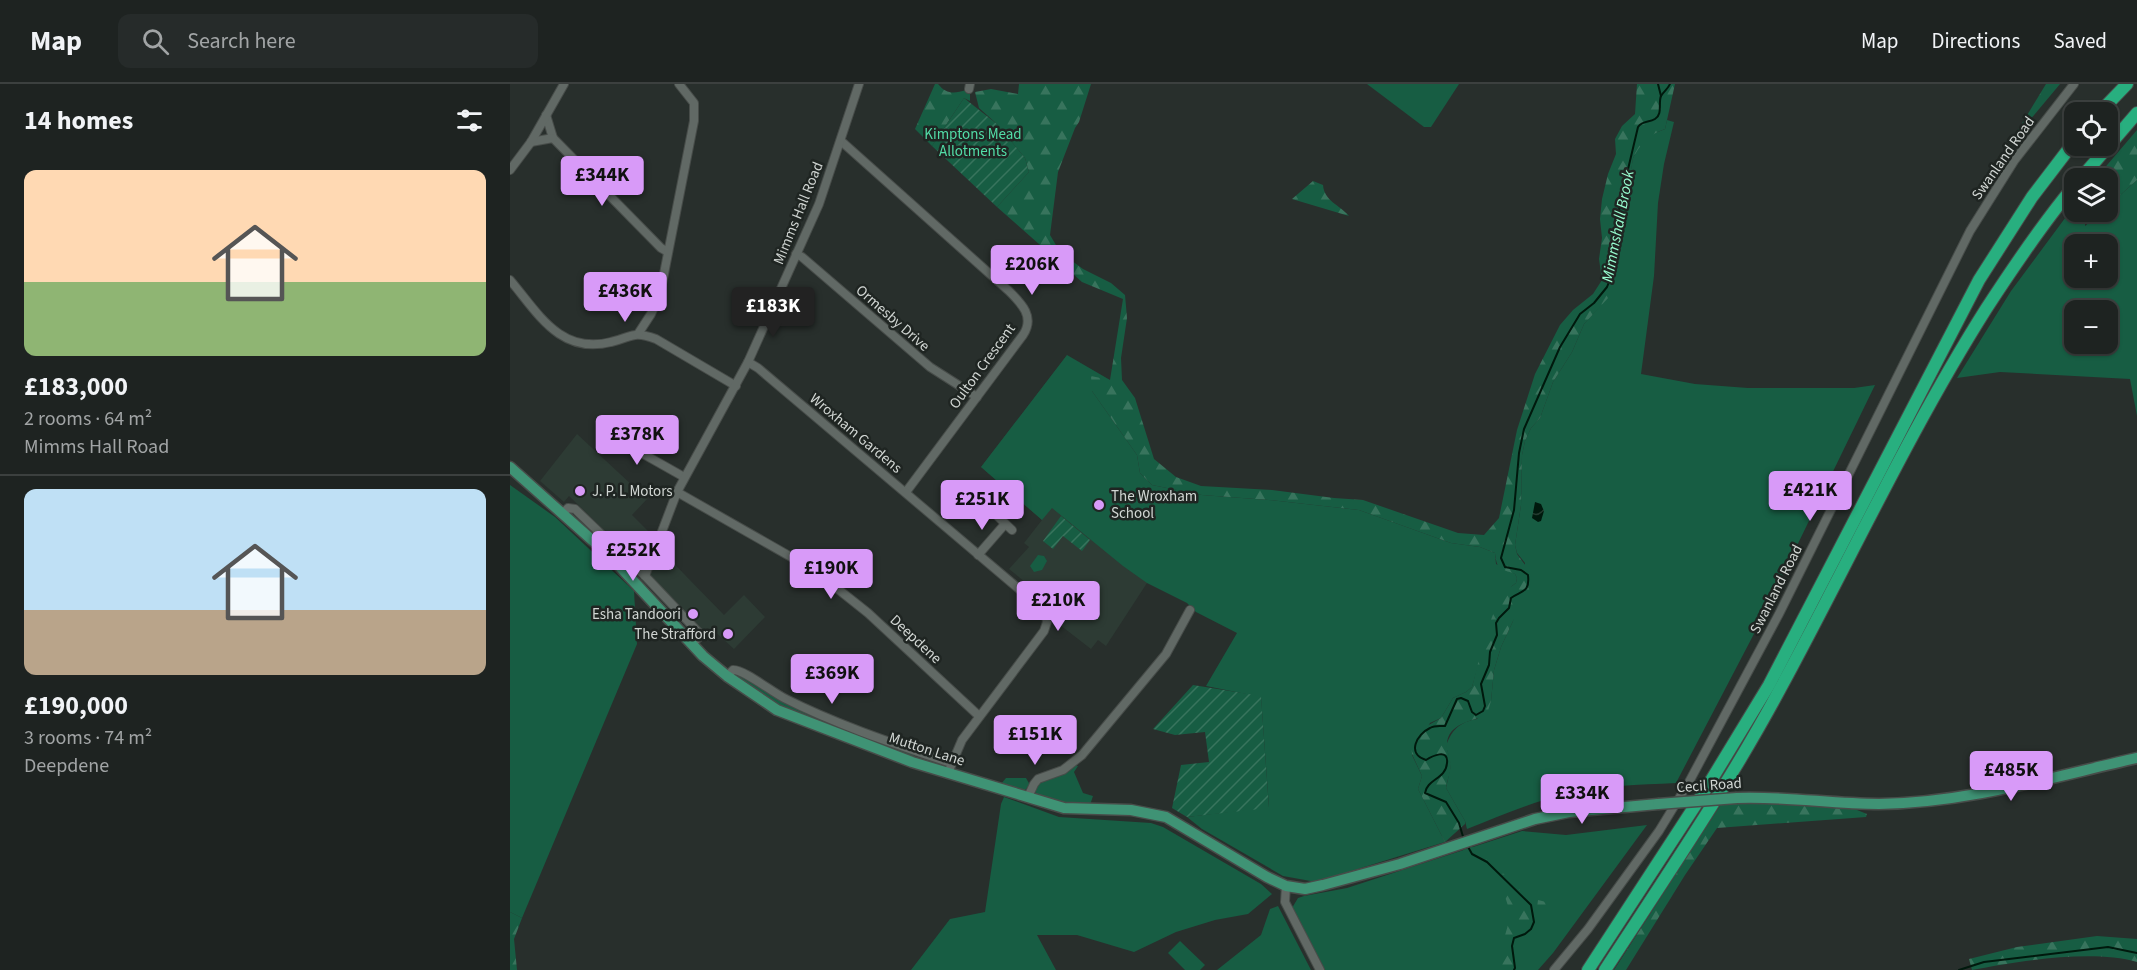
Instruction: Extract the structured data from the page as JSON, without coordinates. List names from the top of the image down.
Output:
{
  "streets": {
    "main road": ["Mutton Lane", "Cecil Road"],
    "street": [
      "Swanland Road",
      "Mimms Hall Road",
      "Ormesby Drive",
      "Oulton Crescent",
      "Wroxham Gardens",
      "Deepdene"
    ]
  },
  "crossings": [
    ["Mimms Hall Road", "Ormesby Drive"],
    ["Mimms Hall Road", "Oulton Crescent"],
    ["Mimms Hall Road", "Wroxham Gardens"],
    ["Mimms Hall Road", "Deepdene"],
    ["Ormesby Drive", "Oulton Crescent"],
    ["Oulton Crescent", "Wroxham Gardens"],
    ["Wroxham Gardens", "Deepdene"],
    ["Wroxham Gardens", "Mutton Lane"],
    ["Mutton Lane", "Cecil Road"]
  ],
  "water": ["Mimmshall Brook"],
  "parks": ["Kimptons Mead Allotments"],
  "places": [
    "J. P. L Motors",
    "The Wroxham School",
    "Esha Tandoori",
    "The Strafford"
  ],
  "page": {
    "header": "Map",
    "search": "Search here",
    "nav": ["Map", "Directions", "Saved"],
    "heading": "14 homes",
    "map_buttons": ["+", "−"],
    "list": [
      {
        "name": "£183,000",
        "note": "2 rooms · 64 m² · Mimms Hall Road"
      },
      {
        "name": "£190,000",
        "note": "3 rooms · 74 m² · Deepdene"
      }
    ],
    "price": [
      "£344K",
      "£206K",
      "£436K",
      "£183K",
      "£378K",
      "£421K",
      "£251K",
      "£252K",
      "£190K",
      "£210K",
      "£369K",
      "£151K",
      "£485K",
      "£334K"
    ]
  }
}
